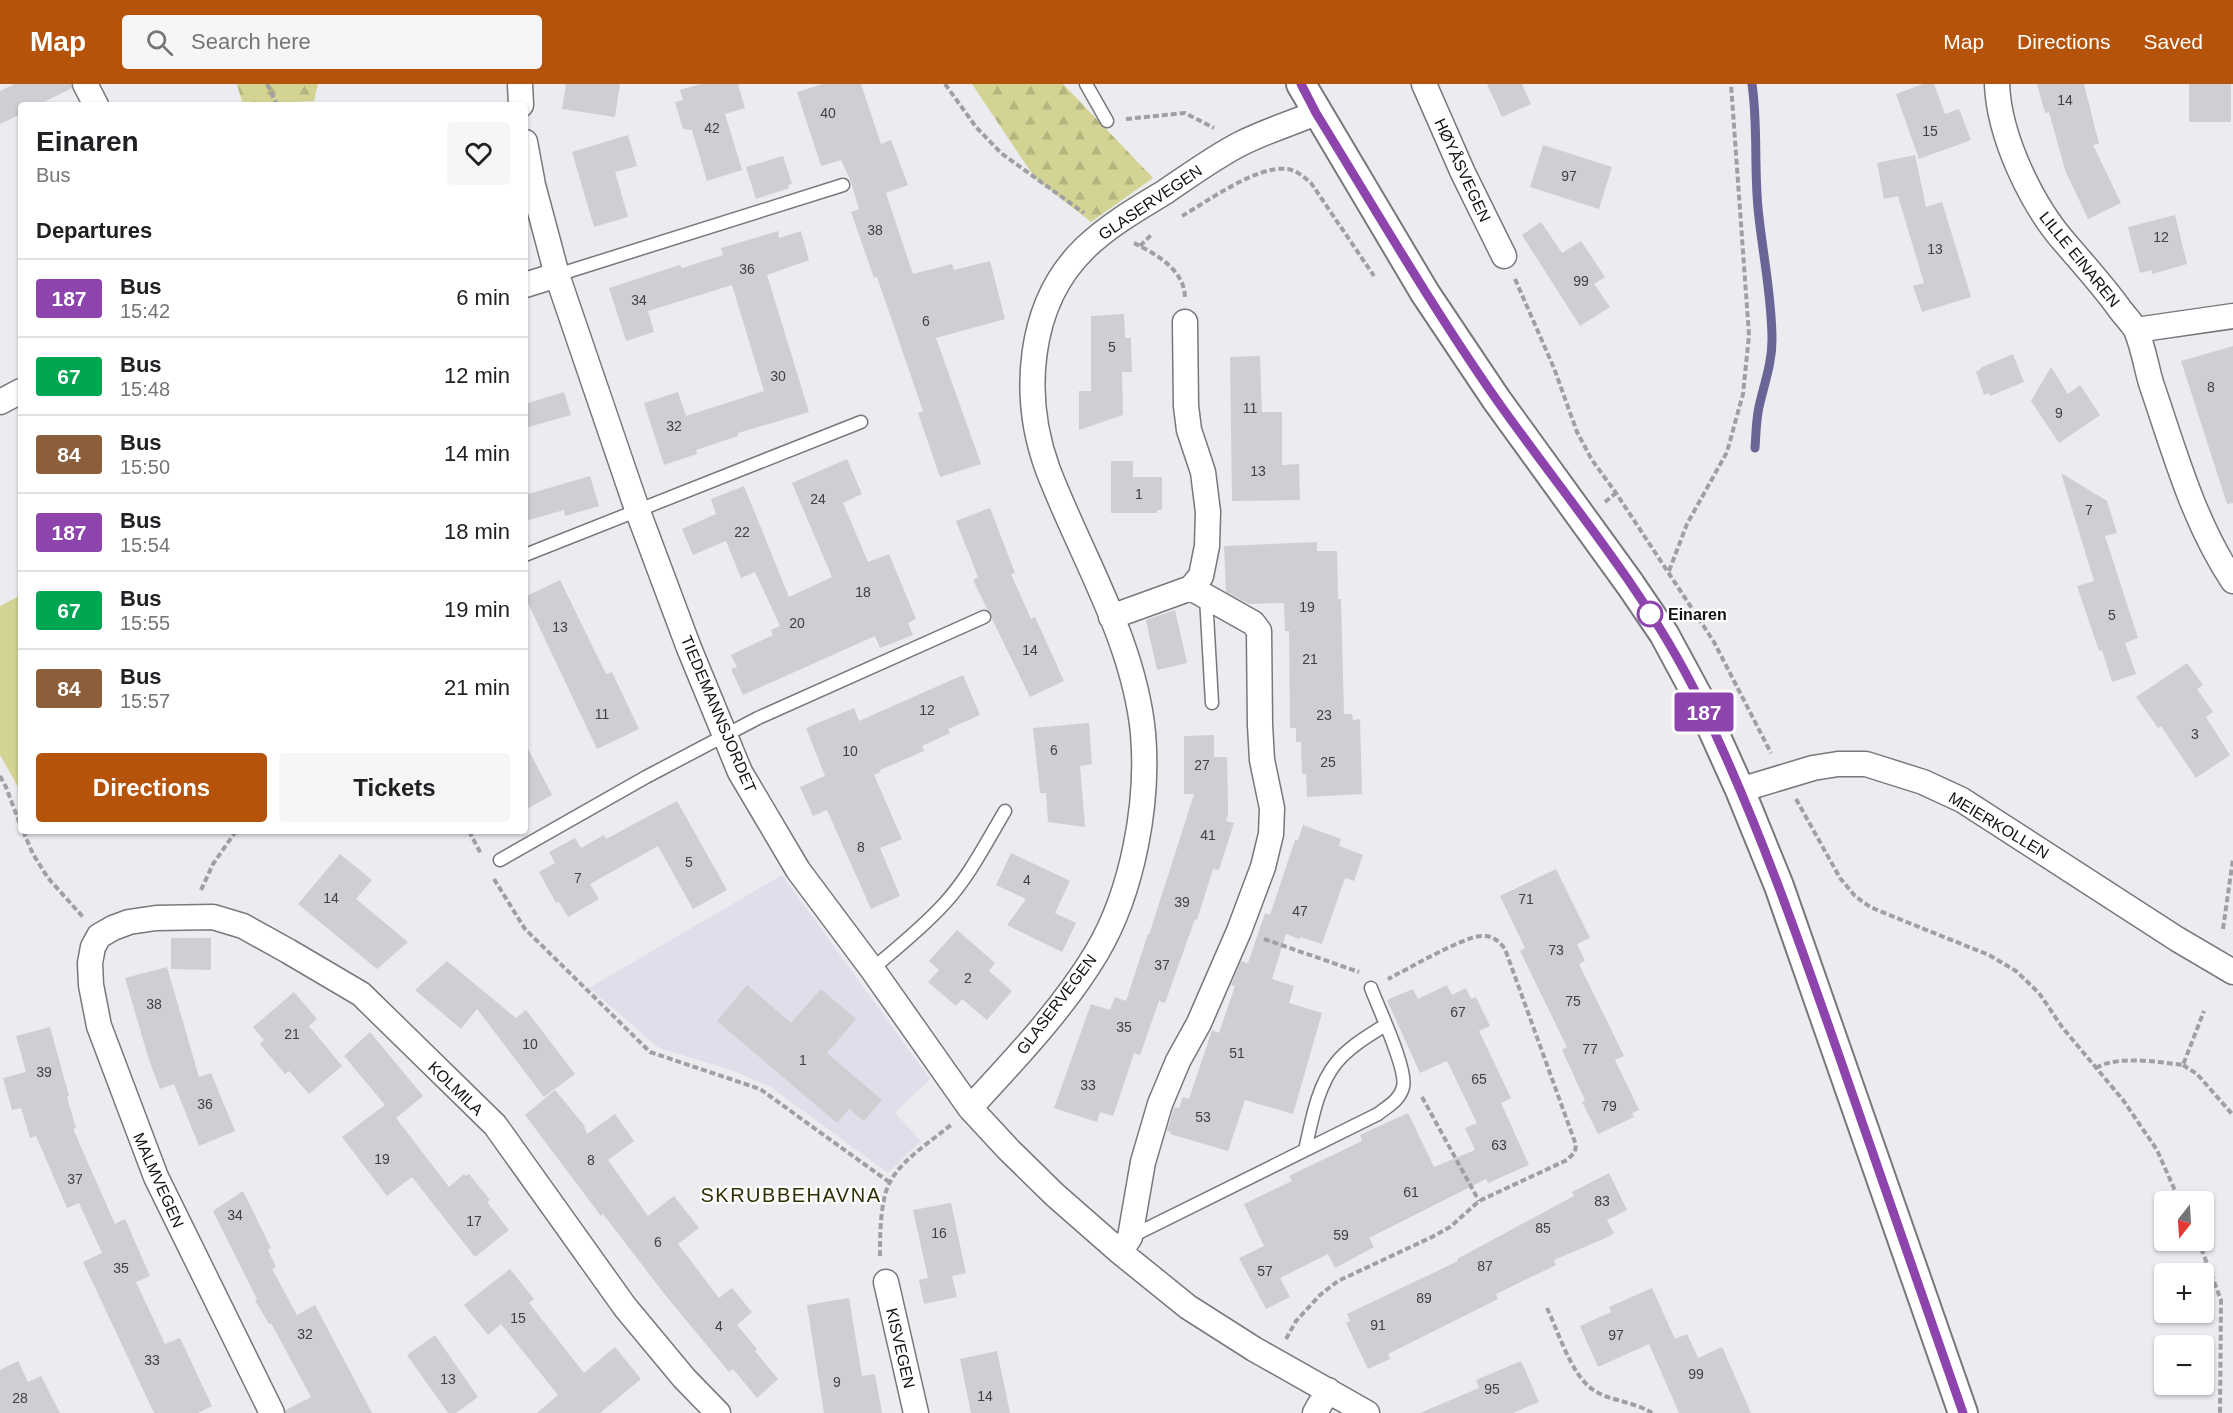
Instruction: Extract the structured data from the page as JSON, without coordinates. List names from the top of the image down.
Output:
{
  "streets": {
    "street": [
      "HØYÅSVEGEN",
      "GLASERVEGEN",
      "LILLE EINAREN",
      "TIEDEMANNSJORDET",
      "MEIERKOLLEN",
      "KOLMILA",
      "MALMVEGEN",
      "KISVEGEN"
    ]
  },
  "crossings": [
    ["GLASERVEGEN", "TIEDEMANNSJORDET"],
    ["KOLMILA", "MALMVEGEN"]
  ],
  "districts": ["SKRUBBEHAVNA"],
  "places": ["Einaren"],
  "lines": ["bus line 187"],
  "house_numbers": [
    "14",
    "40",
    "42",
    "15",
    "97",
    "38",
    "12",
    "13",
    "36",
    "99",
    "34",
    "6",
    "5",
    "30",
    "8",
    "11",
    "9",
    "32",
    "13",
    "1",
    "24",
    "7",
    "22",
    "18",
    "19",
    "5",
    "20",
    "13",
    "14",
    "21",
    "12",
    "11",
    "23",
    "3",
    "6",
    "10",
    "25",
    "27",
    "41",
    "8",
    "5",
    "7",
    "4",
    "14",
    "71",
    "39",
    "47",
    "73",
    "37",
    "2",
    "75",
    "38",
    "67",
    "35",
    "21",
    "10",
    "77",
    "51",
    "1",
    "39",
    "65",
    "33",
    "36",
    "79",
    "53",
    "63",
    "19",
    "8",
    "37",
    "61",
    "83",
    "34",
    "17",
    "85",
    "16",
    "59",
    "6",
    "87",
    "35",
    "57",
    "89",
    "15",
    "91",
    "4",
    "32",
    "97",
    "33",
    "99",
    "13",
    "9",
    "95",
    "14",
    "28"
  ],
  "north": "bottom",
  "page": {
    "header": "Map",
    "search": "Search here",
    "nav": ["Map", "Directions", "Saved"],
    "on_map": "187",
    "heading": [
      ["Einaren", "Bus"],
      "Departures"
    ],
    "list": [
      {
        "mark": "187",
        "name": "Bus",
        "note": "15:42",
        "value": "6 min"
      },
      {
        "mark": "67",
        "name": "Bus",
        "note": "15:48",
        "value": "12 min"
      },
      {
        "mark": "84",
        "name": "Bus",
        "note": "15:50",
        "value": "14 min"
      },
      {
        "mark": "187",
        "name": "Bus",
        "note": "15:54",
        "value": "18 min"
      },
      {
        "mark": "67",
        "name": "Bus",
        "note": "15:55",
        "value": "19 min"
      },
      {
        "mark": "84",
        "name": "Bus",
        "note": "15:57",
        "value": "21 min"
      }
    ],
    "buttons": ["Directions", "Tickets"],
    "map_buttons": ["+", "−"]
  }
}
